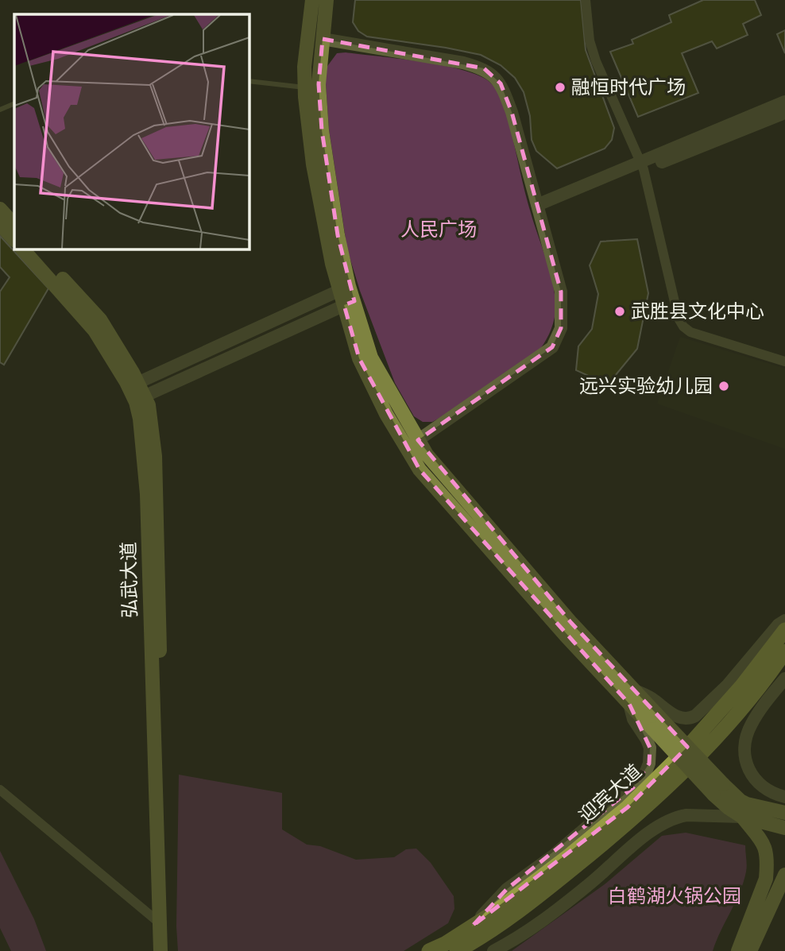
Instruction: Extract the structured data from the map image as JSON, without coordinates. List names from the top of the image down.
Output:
{
  "streets": {
    "main road": ["弘武大道", "迎宾大道"]
  },
  "parks": ["人民广场", "白鹤湖火锅公园"],
  "places": ["融恒时代广场", "武胜县文化中心", "远兴实验幼儿园"]
}
